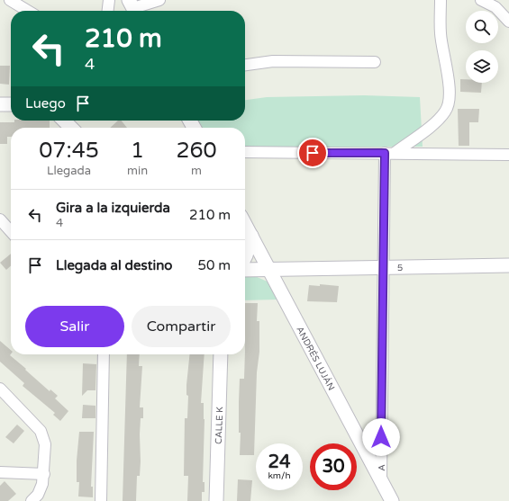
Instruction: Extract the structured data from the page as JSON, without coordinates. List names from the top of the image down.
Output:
{
  "streets": {
    "street": [
      "5",
      "ANDRÉS LUJÁN",
      "CALLE K",
      "A"
    ]
  },
  "crossings": [
    ["5", "ANDRÉS LUJÁN"],
    ["5", "A"],
    ["ANDRÉS LUJÁN", "A"]
  ],
  "page": {
    "turn": ["210 m", "4"],
    "then": "Luego",
    "eta": [
      "07:45",
      "Llegada",
      "1",
      "min",
      "260",
      "m"
    ],
    "list": [
      {
        "name": "Gira a la izquierda",
        "note": "4",
        "value": "210 m"
      },
      {
        "name": "Llegada al destino",
        "value": "50 m"
      }
    ],
    "buttons": ["Salir", "Compartir"],
    "speed": "24 km/h",
    "limit": "30"
  }
}
